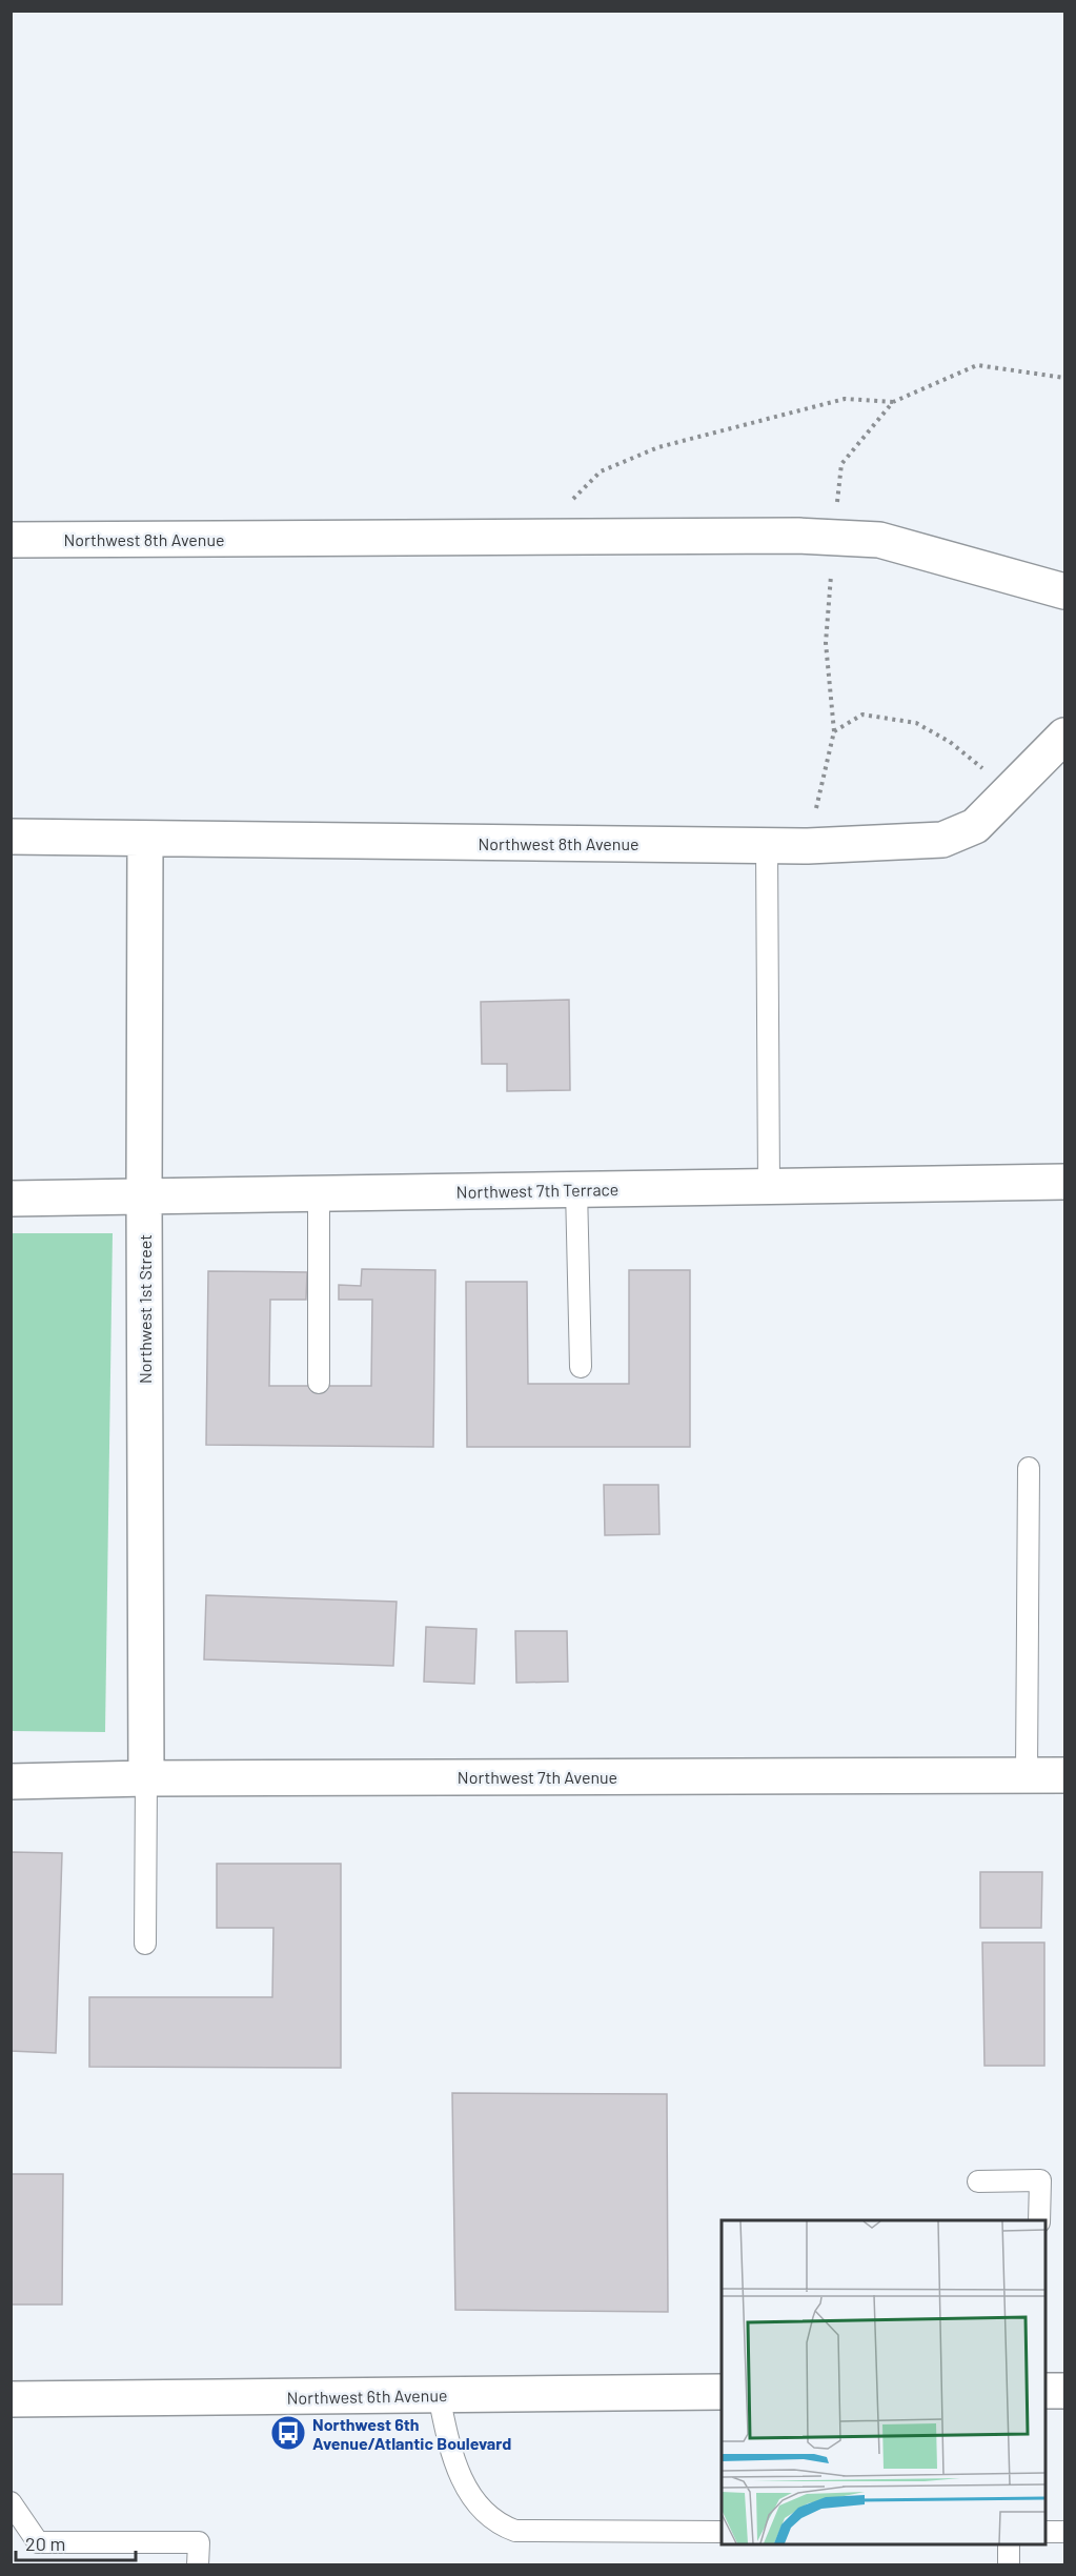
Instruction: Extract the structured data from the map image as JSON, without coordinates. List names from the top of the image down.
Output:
{
  "streets": {
    "street": [
      "Northwest 8th Avenue",
      "Northwest 7th Terrace",
      "Northwest 1st Street",
      "Northwest 7th Avenue",
      "Northwest 6th Avenue"
    ]
  },
  "crossings": [
    ["Northwest 8th Avenue", "Northwest 1st Street"],
    ["Northwest 7th Terrace", "Northwest 1st Street"],
    ["Northwest 1st Street", "Northwest 7th Avenue"]
  ],
  "places": {
    "bus stop": ["Northwest 6th Avenue/Atlantic Boulevard"]
  },
  "scale_bar": "20 m"
}
